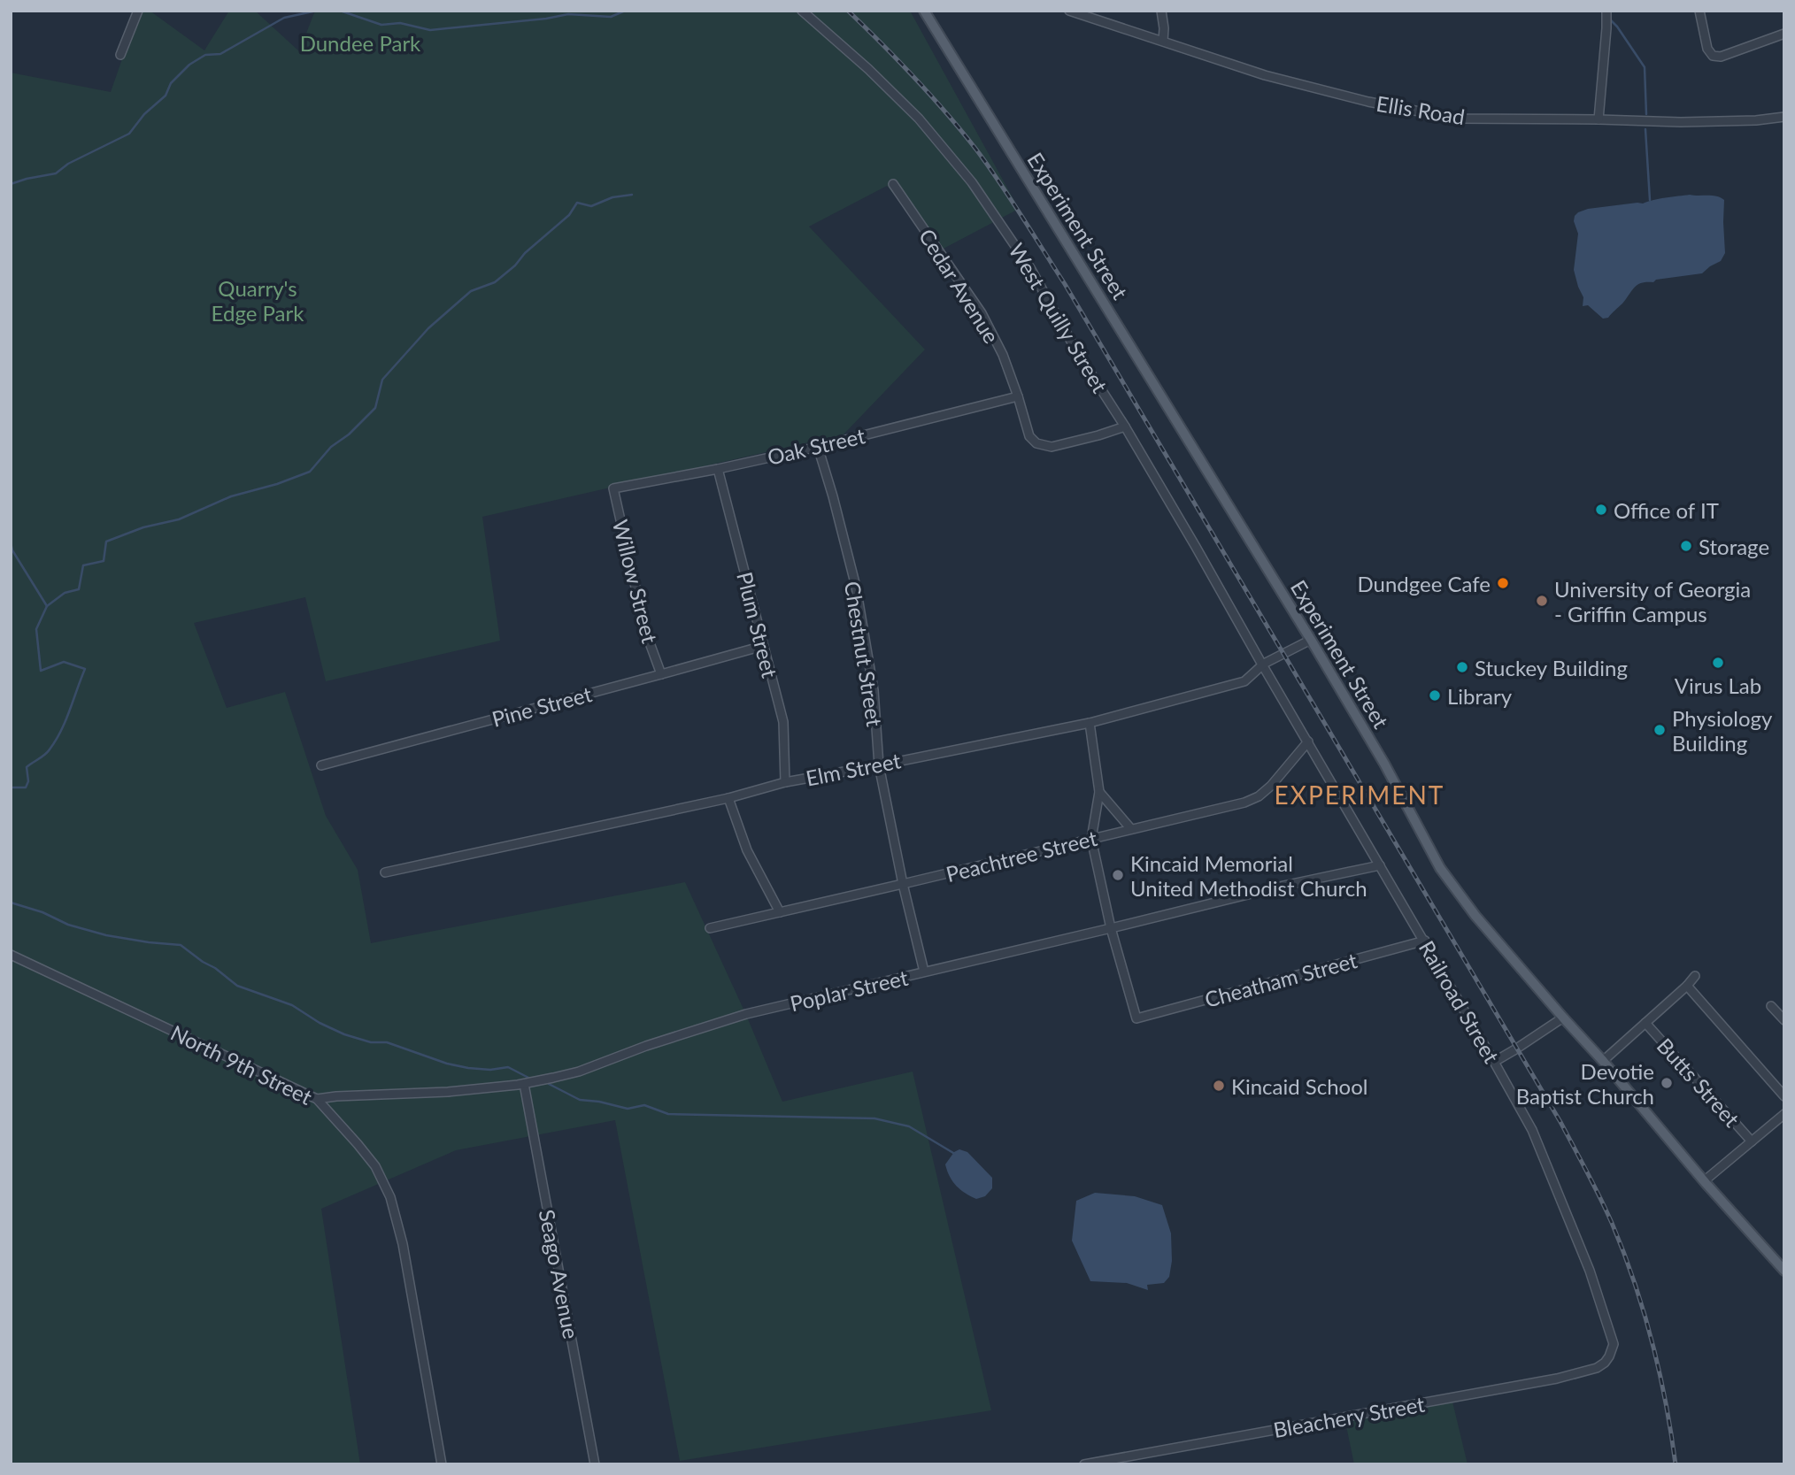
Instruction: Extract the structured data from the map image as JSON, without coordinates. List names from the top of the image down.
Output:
{
  "streets": {
    "main road": ["Experiment Street"],
    "street": [
      "Ellis Road",
      "Cedar Avenue",
      "West Quilly Street",
      "Oak Street",
      "Willow Street",
      "Plum Street",
      "Chestnut Street",
      "Pine Street",
      "Elm Street",
      "Peachtree Street",
      "Cheatham Street",
      "Poplar Street",
      "Railroad Street",
      "North 9th Street",
      "Butts Street",
      "Seago Avenue",
      "Bleachery Street"
    ]
  },
  "crossings": [
    ["Experiment Street", "Elm Street"],
    ["Cedar Avenue", "West Quilly Street"],
    ["Cedar Avenue", "Oak Street"],
    ["West Quilly Street", "Elm Street"],
    ["West Quilly Street", "Railroad Street"],
    ["Oak Street", "Willow Street"],
    ["Oak Street", "Plum Street"],
    ["Oak Street", "Chestnut Street"],
    ["Willow Street", "Pine Street"],
    ["Plum Street", "Pine Street"],
    ["Plum Street", "Elm Street"],
    ["Chestnut Street", "Elm Street"],
    ["Chestnut Street", "Peachtree Street"],
    ["Chestnut Street", "Poplar Street"],
    ["Elm Street", "Railroad Street"],
    ["Peachtree Street", "Railroad Street"],
    ["Cheatham Street", "Poplar Street"],
    ["Cheatham Street", "Railroad Street"],
    ["Poplar Street", "Railroad Street"],
    ["Poplar Street", "North 9th Street"],
    ["Poplar Street", "Seago Avenue"],
    ["Railroad Street", "Bleachery Street"]
  ],
  "districts": ["EXPERIMENT"],
  "parks": ["Dundee Park", "Quarry's Edge Park"],
  "places": [
    "Office of IT",
    "Storage",
    "Dundgee Cafe",
    "University of Georgia - Griffin Campus",
    "Virus Lab",
    "Stuckey Building",
    "Library",
    "Physiology Building",
    "Kincaid Memorial United Methodist Church",
    "Devotie Baptist Church",
    "Kincaid School"
  ]
}
